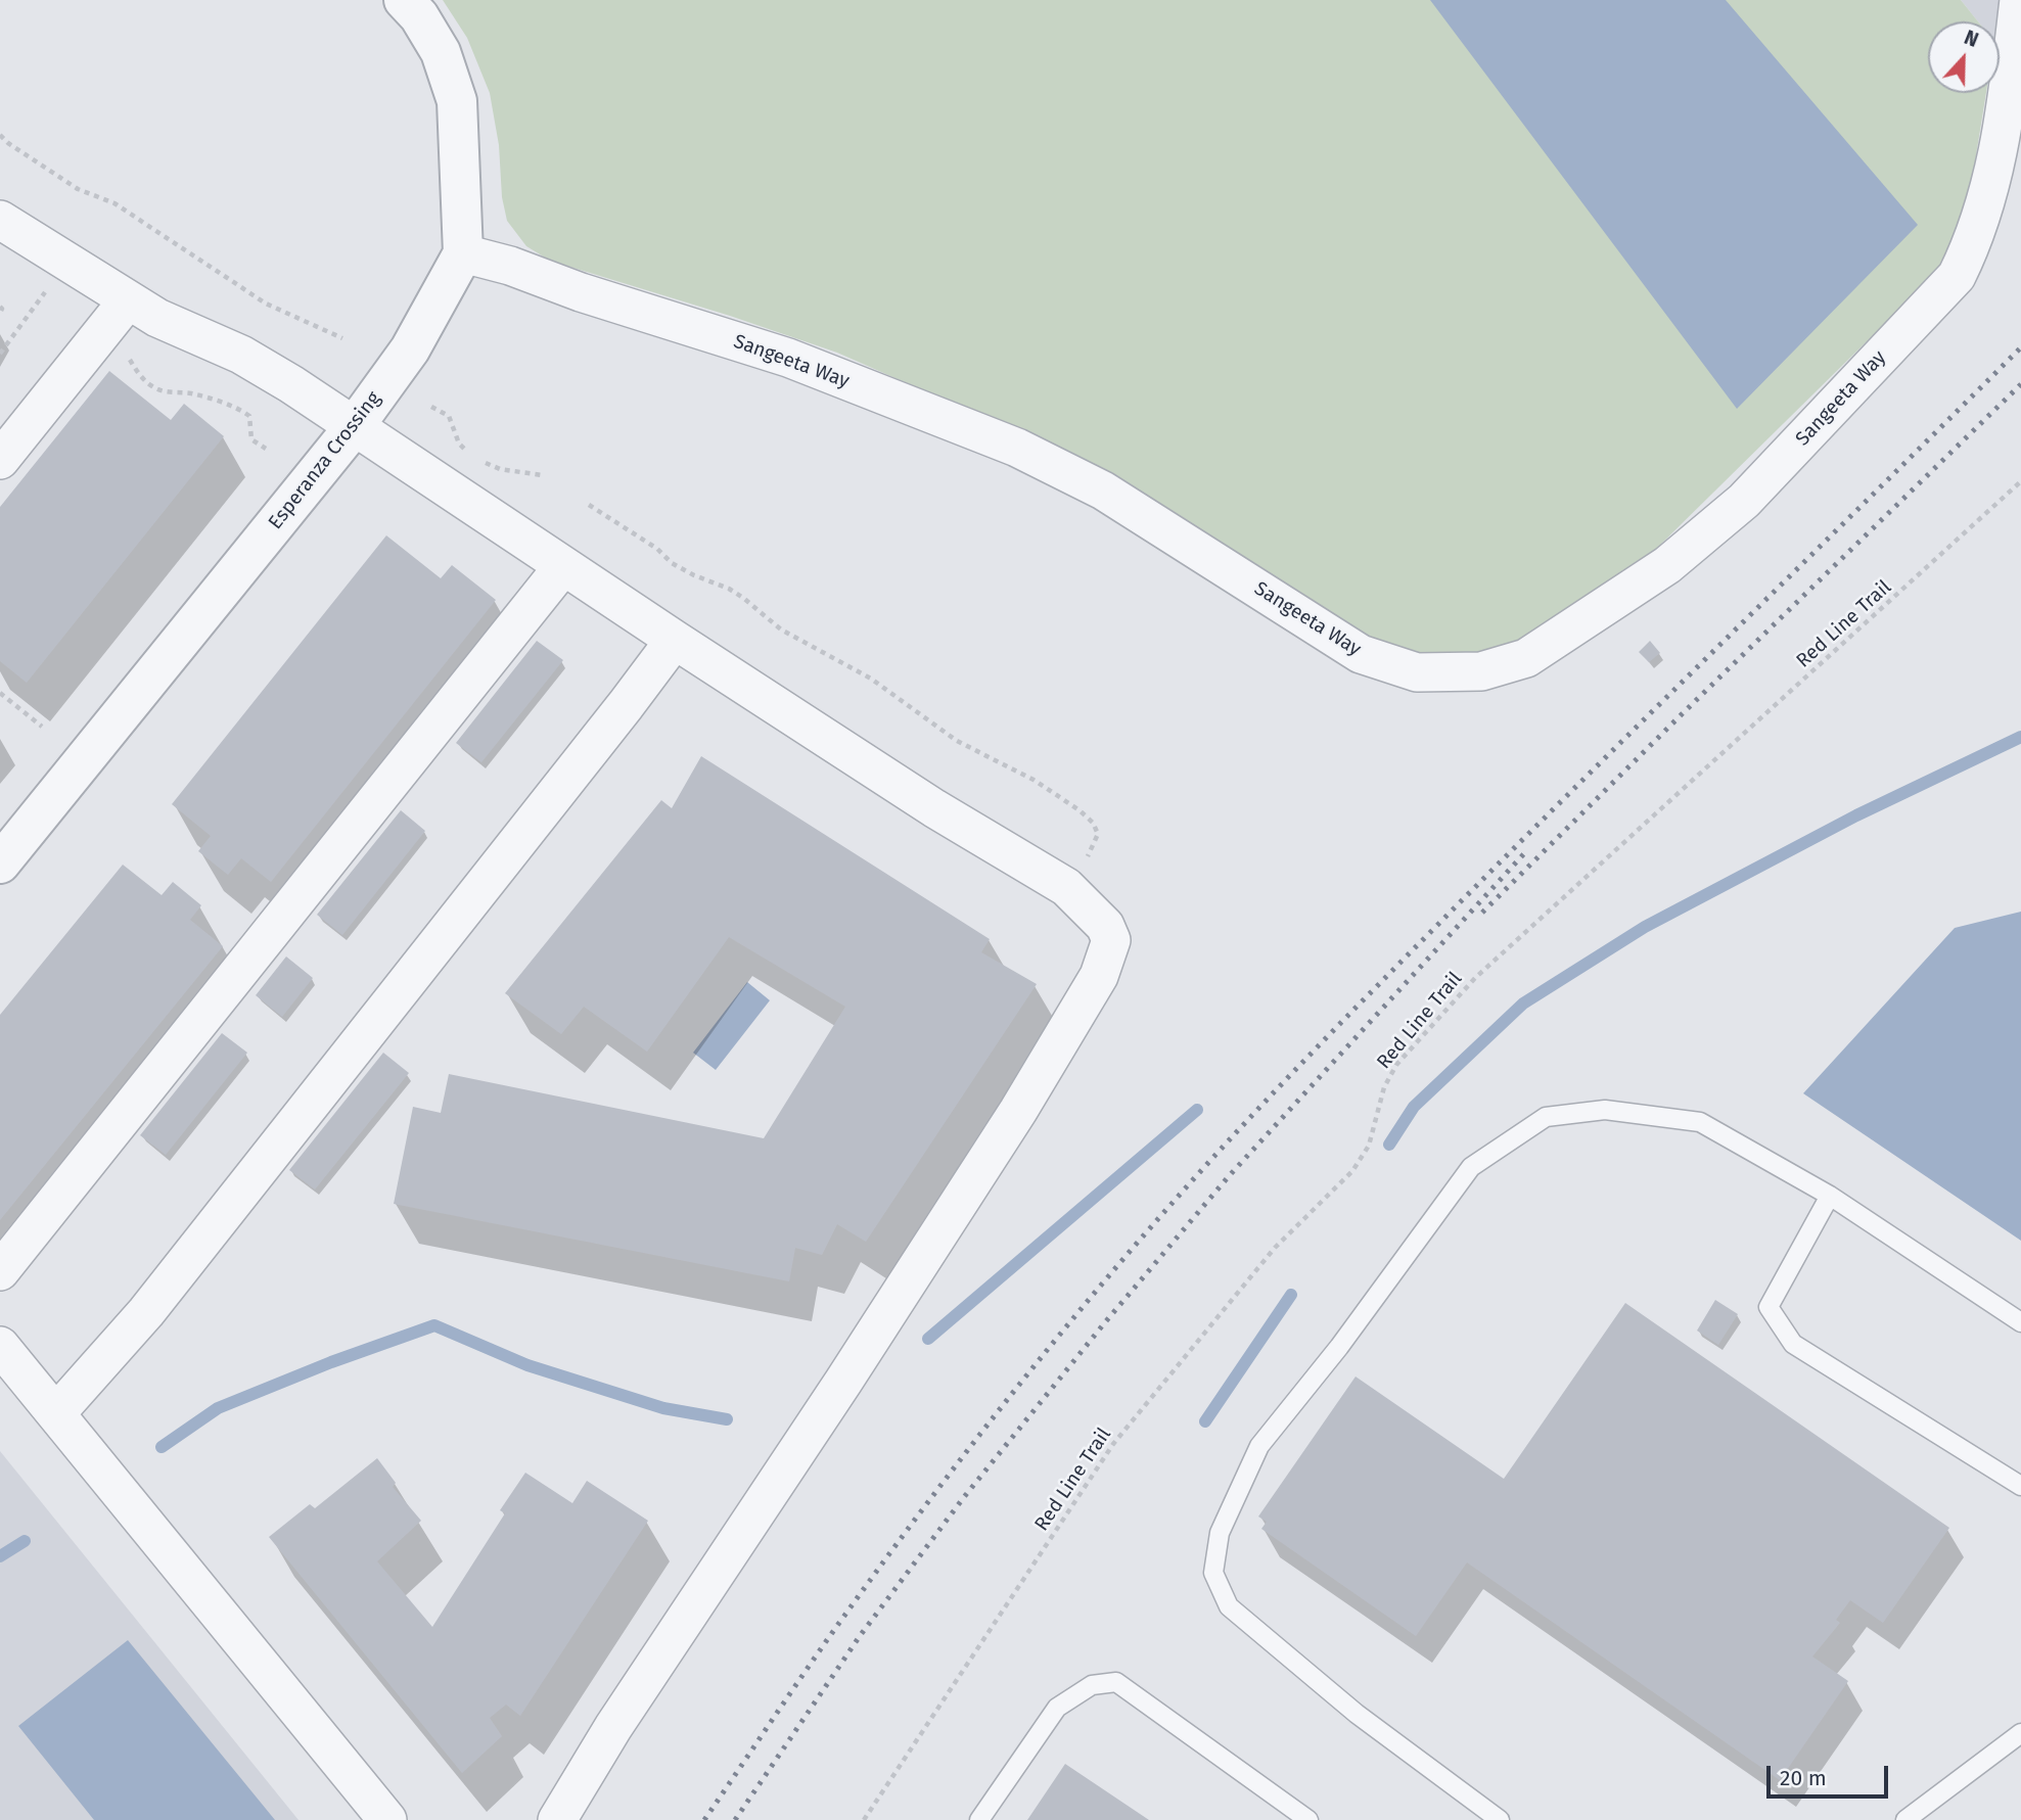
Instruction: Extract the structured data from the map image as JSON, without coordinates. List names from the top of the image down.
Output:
{
  "streets": {
    "street": ["Sangeeta Way", "Esperanza Crossing"],
    "path": ["Red Line Trail"]
  },
  "crossings": [
    ["Sangeeta Way", "Esperanza Crossing"]
  ],
  "scale_bar": "20 m",
  "north": "top"
}
